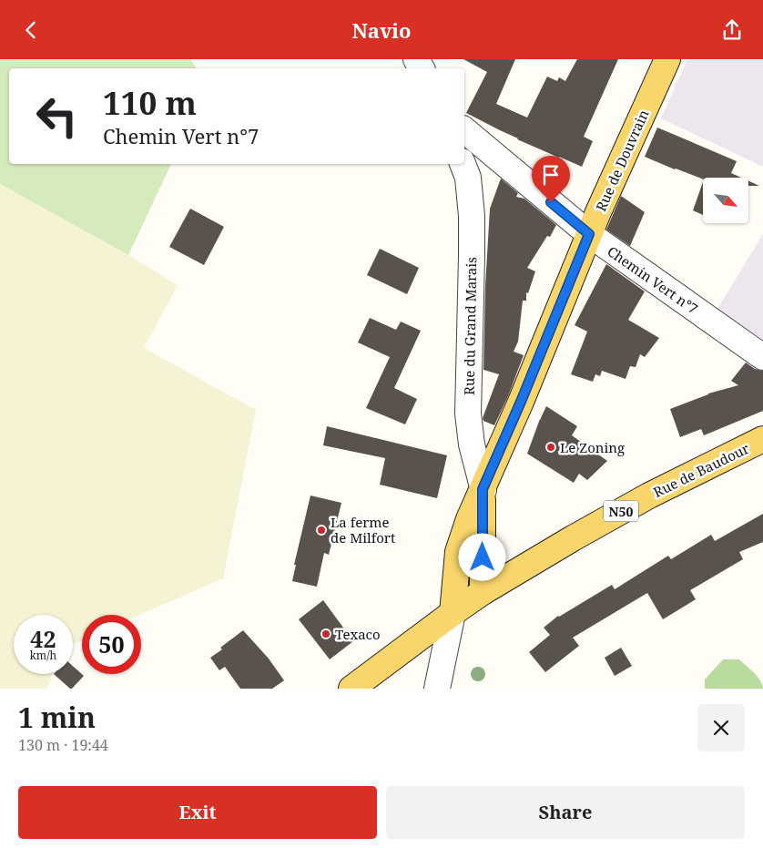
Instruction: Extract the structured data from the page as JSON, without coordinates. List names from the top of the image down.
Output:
{
  "streets": {
    "main road": ["Rue de Douvrain", "Rue de Baudour", "N50"],
    "street": ["Chemin Vert n°7", "Rue du Grand Marais"]
  },
  "crossings": [
    ["Rue de Douvrain", "Chemin Vert n°7"],
    ["Rue de Douvrain", "Rue du Grand Marais"],
    ["Rue de Douvrain", "Rue de Baudour"],
    ["Rue de Douvrain", "N50"],
    ["Rue de Baudour", "N50"]
  ],
  "places": ["Le Zoning", "La ferme de Milfort", "Texaco"],
  "north": "bottom right",
  "page": {
    "header": "Navio",
    "turn": ["110 m", "Chemin Vert n°7"],
    "speed": "42 km/h",
    "limit": "50",
    "heading": ["1 min", "130 m · 19:44"],
    "buttons": ["Exit", "Share"]
  }
}
